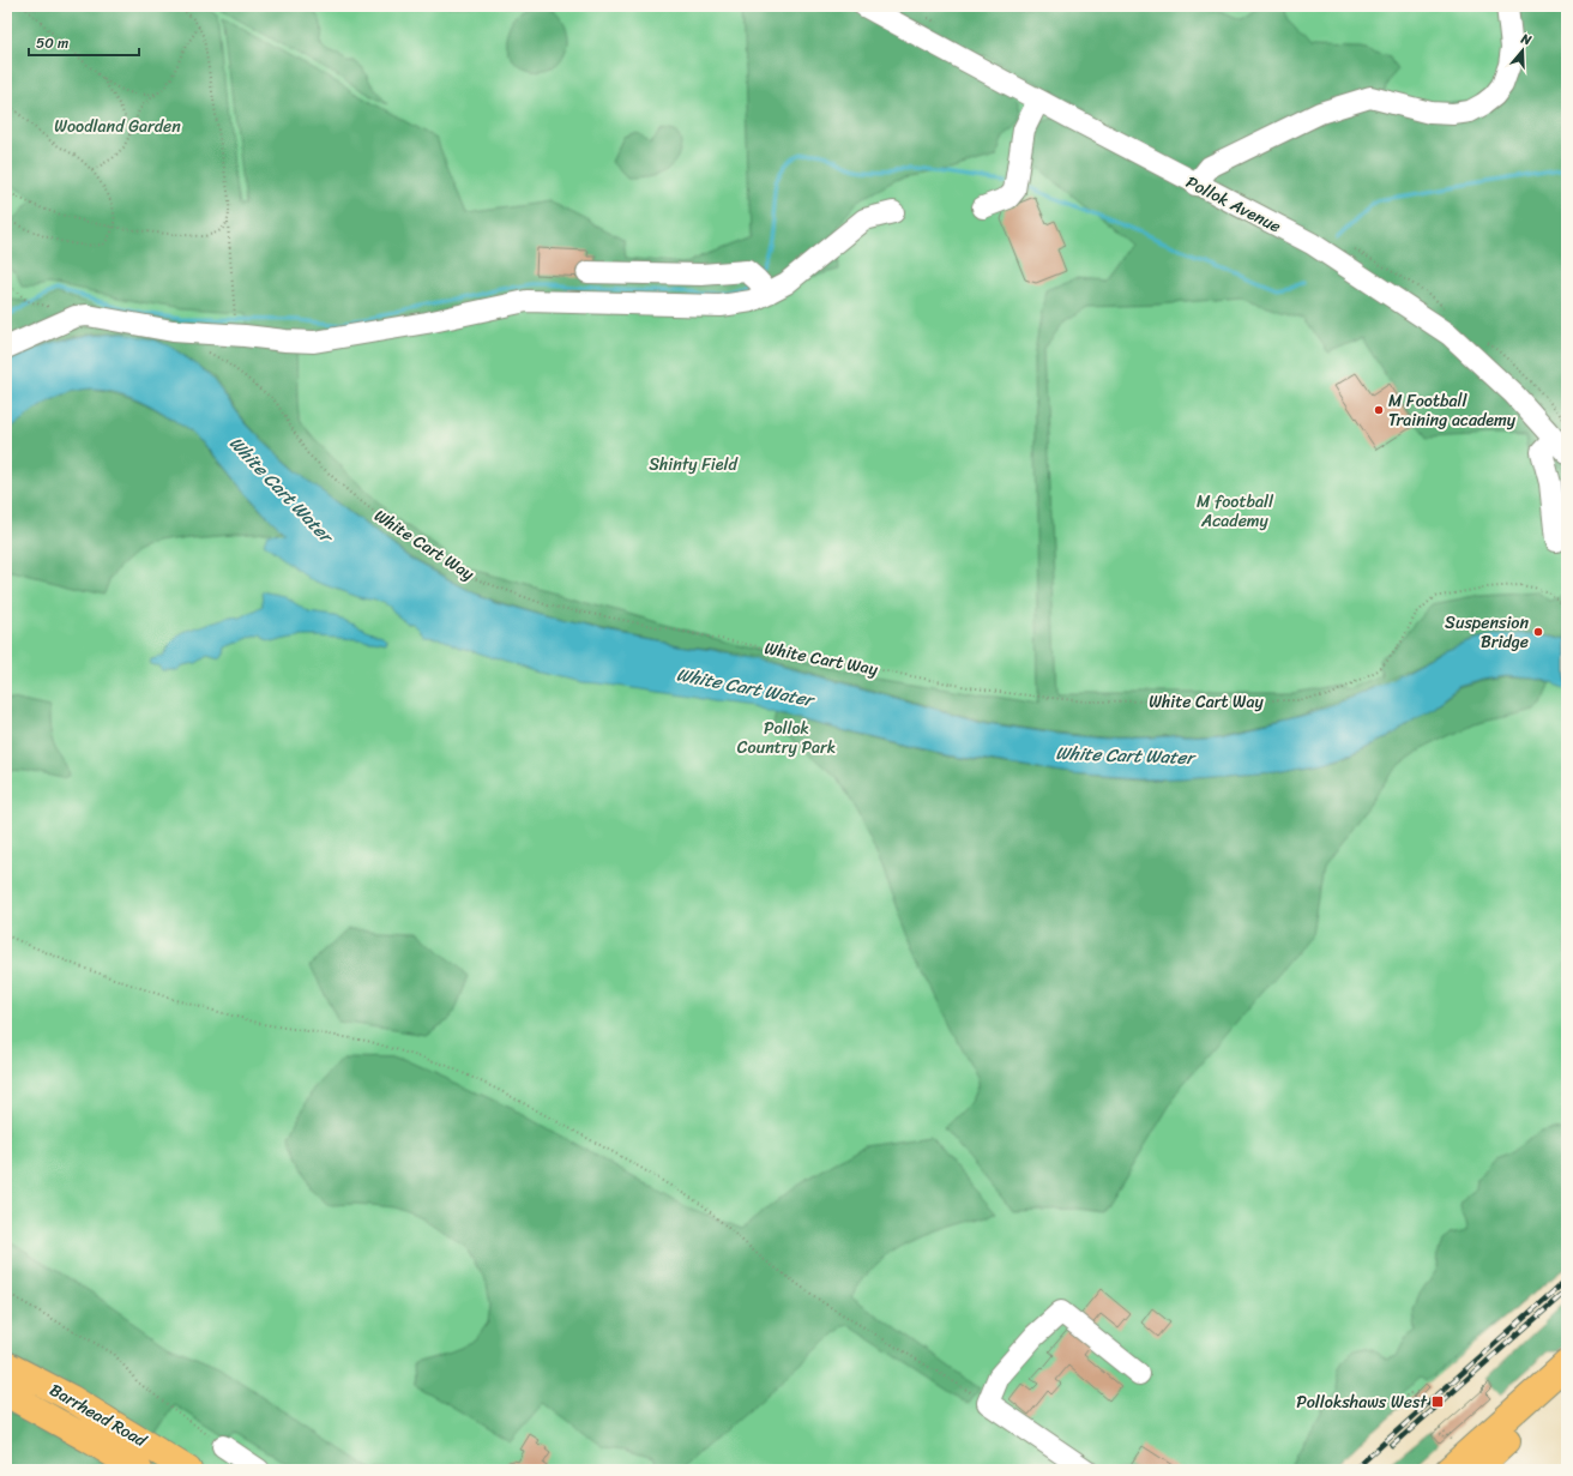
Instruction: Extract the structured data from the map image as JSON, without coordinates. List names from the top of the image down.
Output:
{
  "streets": {
    "main road": ["Barrhead Road"],
    "street": ["Pollok Avenue"],
    "path": ["White Cart Way"]
  },
  "water": ["White Cart Water"],
  "parks": [
    "Woodland Garden",
    "Shinty Field",
    "M football Academy",
    "Pollok Country Park"
  ],
  "places": {
    "other": ["M Football Training academy", "Suspension Bridge"],
    "transit": ["Pollokshaws West"]
  },
  "scale_bar": "50 m",
  "north": "top"
}
